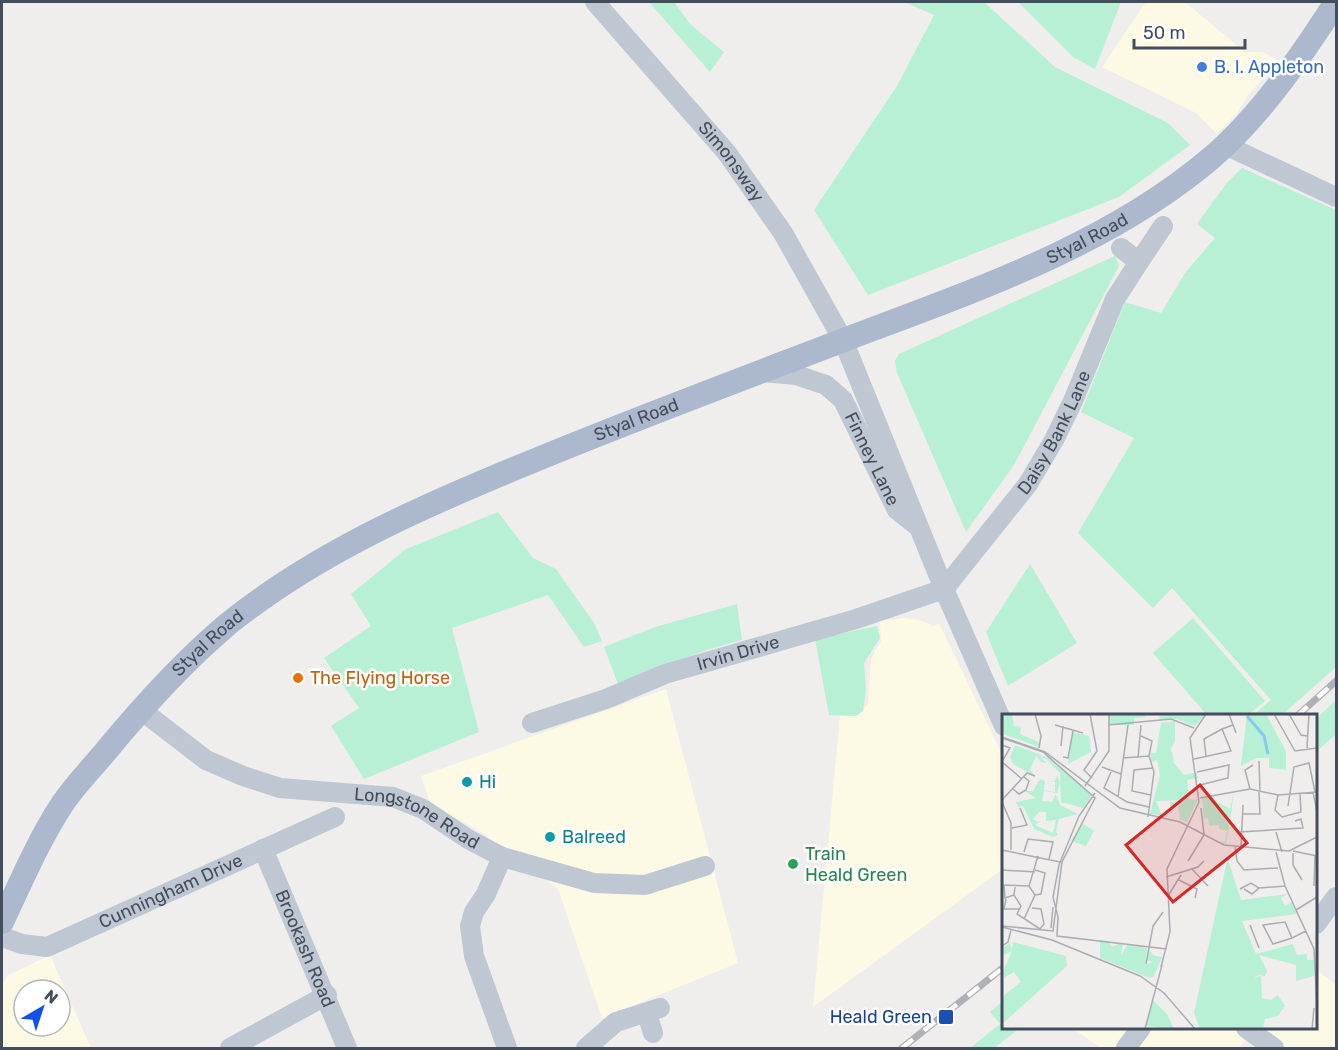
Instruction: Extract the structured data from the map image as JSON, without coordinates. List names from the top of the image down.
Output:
{
  "streets": {
    "main road": ["Styal Road"],
    "street": [
      "Simonsway",
      "Daisy Bank Lane",
      "Finney Lane",
      "Irvin Drive",
      "Longstone Road",
      "Cunningham Drive",
      "Brookash Road"
    ]
  },
  "crossings": [
    ["Simonsway", "Styal Road"],
    ["Simonsway", "Finney Lane"],
    ["Styal Road", "Finney Lane"],
    ["Styal Road", "Longstone Road"],
    ["Daisy Bank Lane", "Finney Lane"],
    ["Daisy Bank Lane", "Irvin Drive"],
    ["Finney Lane", "Irvin Drive"],
    ["Cunningham Drive", "Brookash Road"]
  ],
  "places": {
    "other": [
      "B. I. Appleton",
      "The Flying Horse",
      "Hi",
      "Balreed",
      "Train Heald Green"
    ],
    "transit": ["Heald Green"]
  },
  "scale_bar": "50 m",
  "north": "top right"
}
